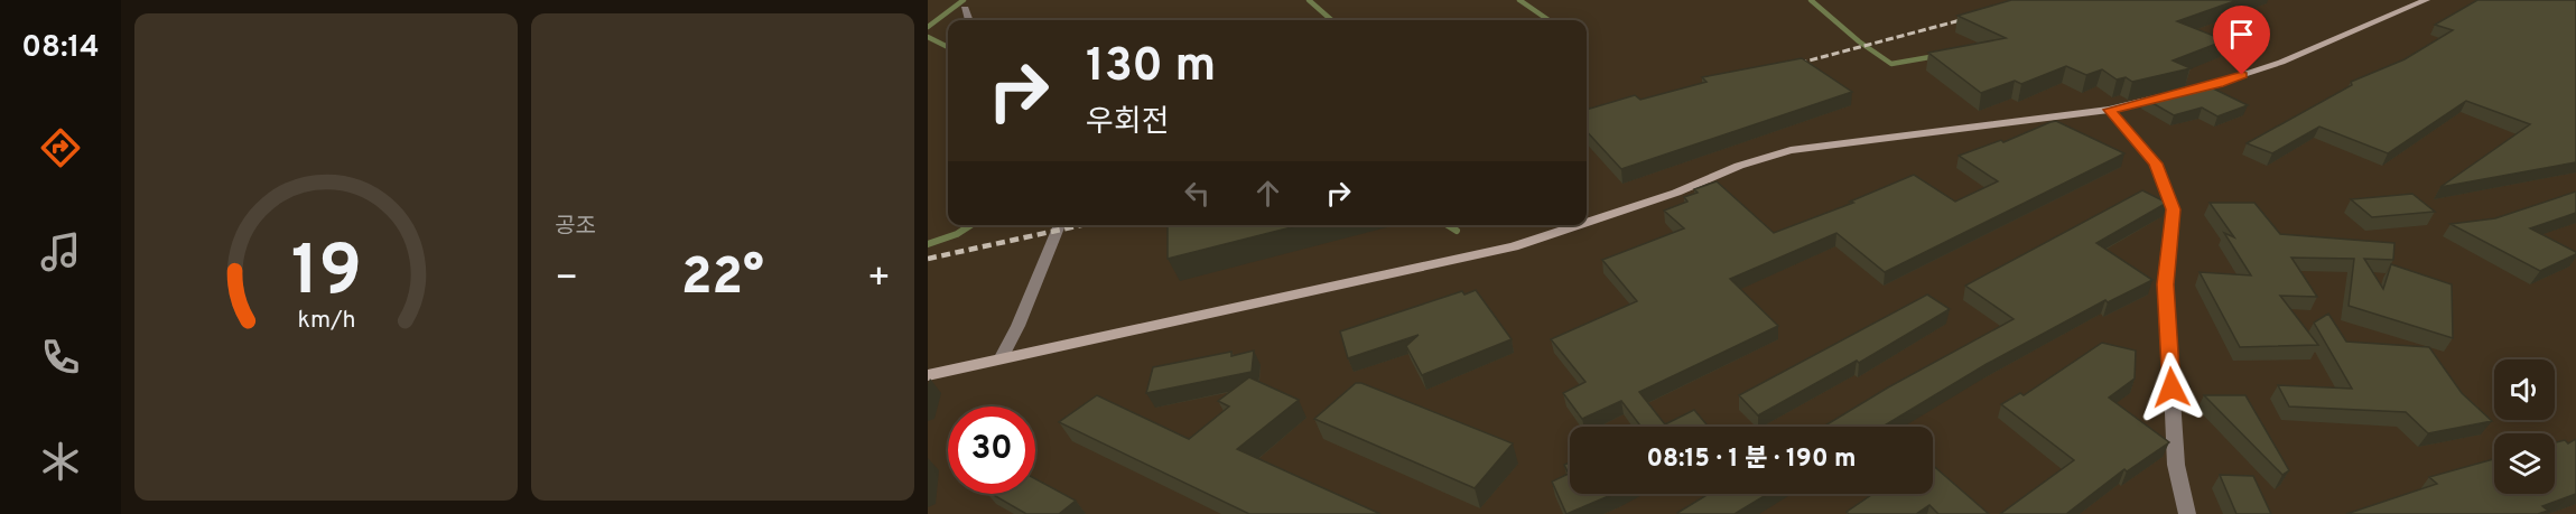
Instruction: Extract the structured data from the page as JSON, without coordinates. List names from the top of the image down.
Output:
{
  "page": {
    "tabs": "08:14",
    "tile": "공조",
    "turn": ["130 m", "우회전"],
    "heat": ["−", "22°", "+"],
    "limit": "30",
    "trip": "08:15 · 1 분 · 190 m",
    "gauge": ["19", "km/h"]
  }
}
